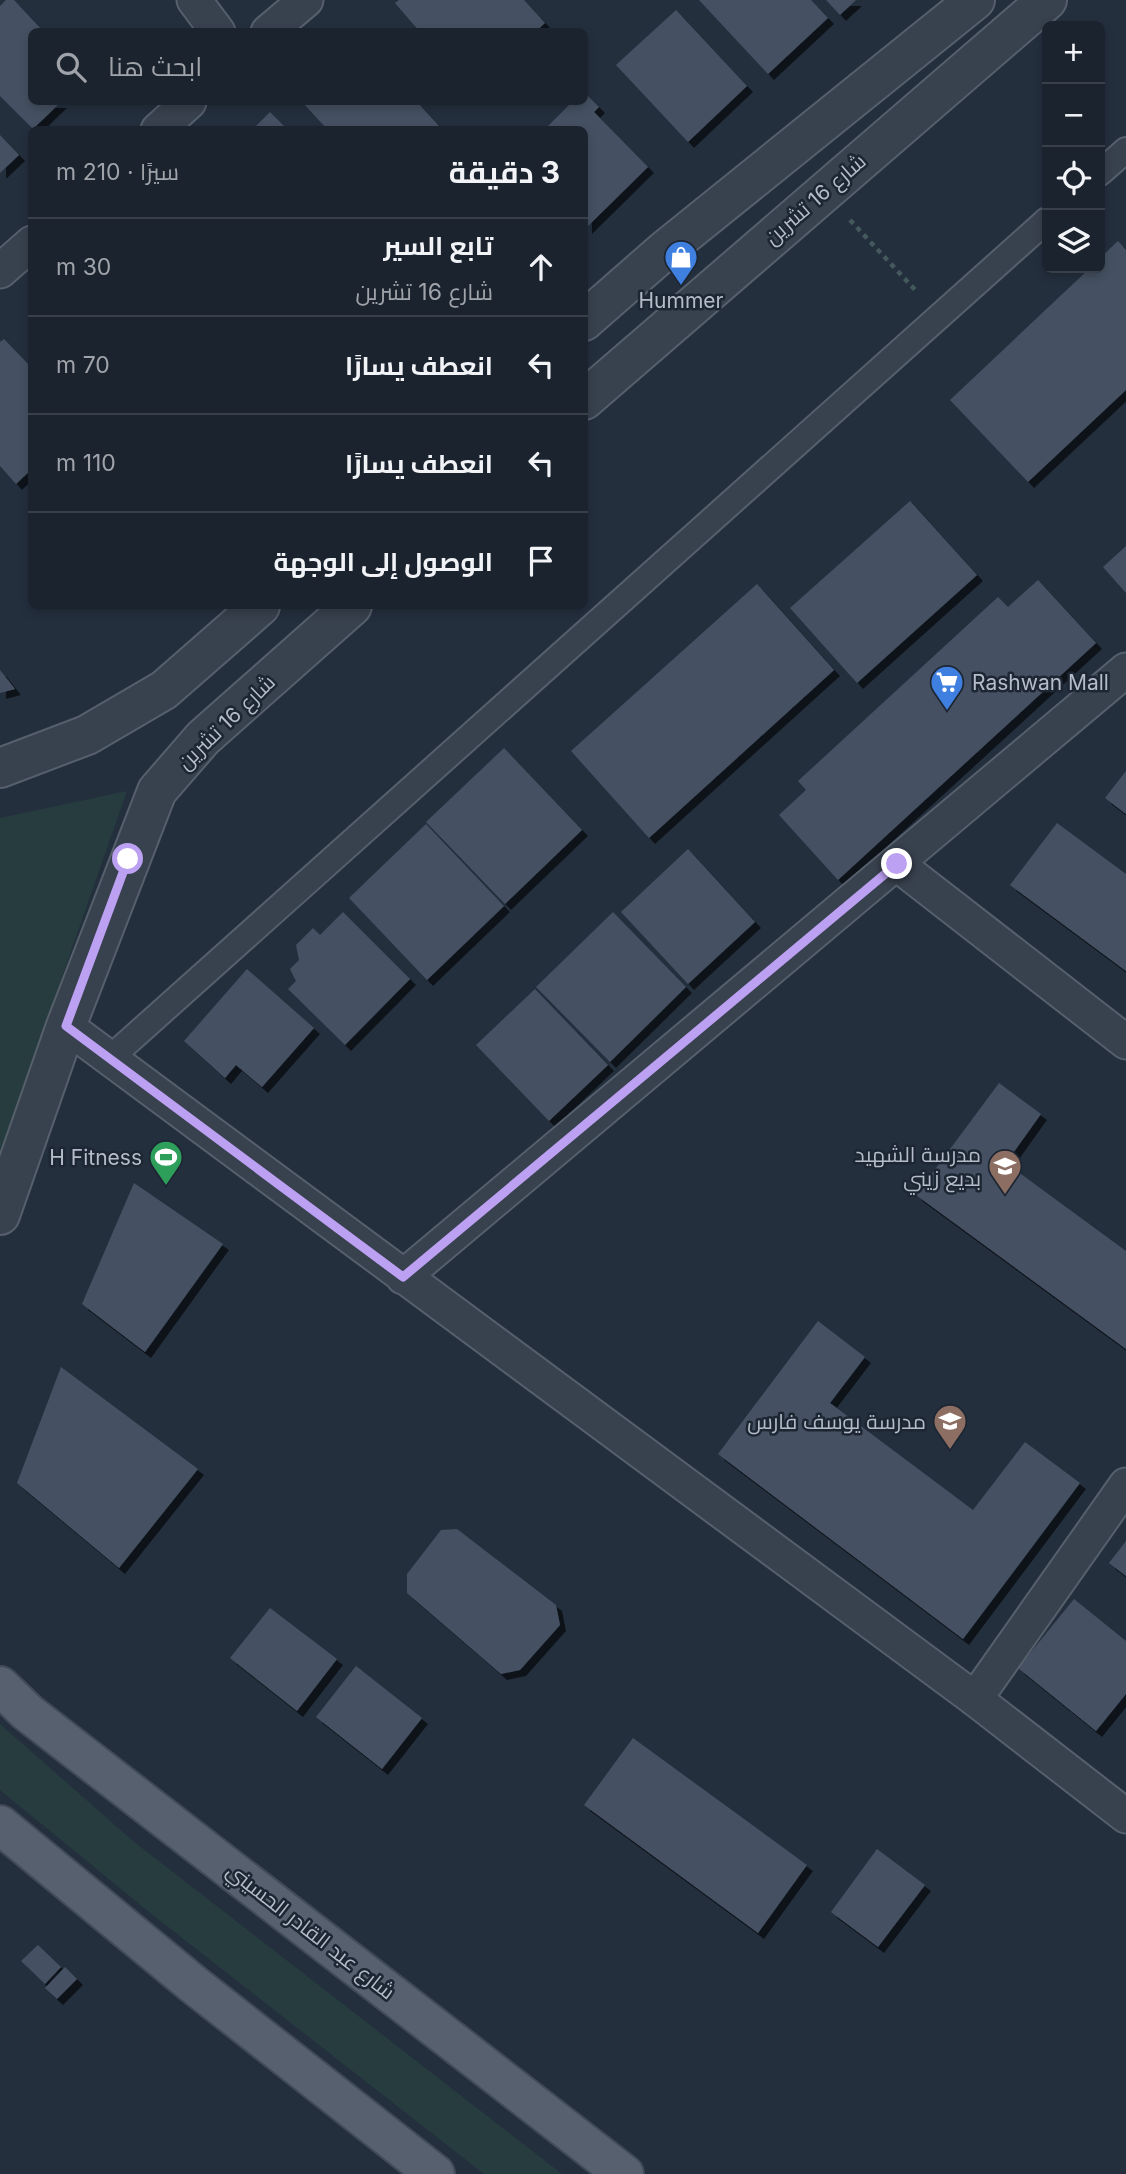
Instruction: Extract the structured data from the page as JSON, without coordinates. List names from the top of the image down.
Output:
{
  "streets": {
    "main road": ["شارع عبد القادر الحسيني"],
    "street": ["شارع 16 تشرين"]
  },
  "places": {
    "shop": ["Hummer"],
    "supermarket": ["Rashwan Mall"],
    "sports": ["H Fitness"],
    "school or university": ["مدرسة الشهيد بديع زيني", "مدرسة يوسف فارس"]
  },
  "page": {
    "map_buttons": ["+", "−"],
    "search": "ابحث هنا",
    "heading": ["3 دقيقة", "سيرًا · 210 m"],
    "list": [
      ["تابع السير", "شارع 16 تشرين", "30 m"],
      ["انعطف يسارًا", "70 m"],
      ["انعطف يسارًا", "110 m"],
      "الوصول إلى الوجهة"
    ]
  }
}
